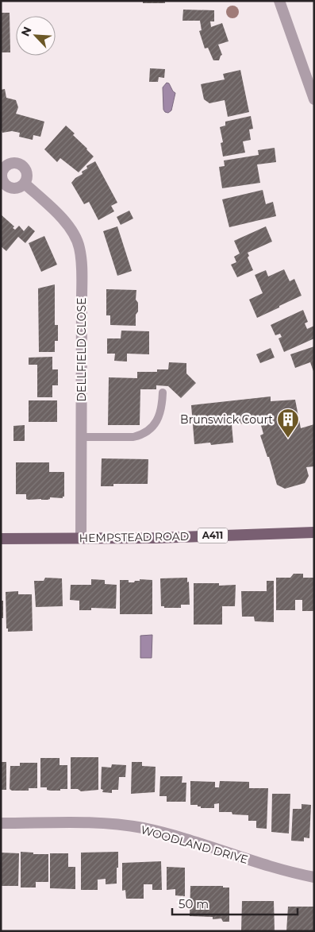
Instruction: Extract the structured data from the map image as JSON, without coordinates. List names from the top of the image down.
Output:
{
  "streets": {
    "main road": ["A411", "HEMPSTEAD ROAD"],
    "street": ["DELLFIELD CLOSE", "WOODLAND DRIVE"]
  },
  "crossings": [
    ["DELLFIELD CLOSE", "HEMPSTEAD ROAD"]
  ],
  "places": {
    "building": ["Brunswick Court"]
  },
  "scale_bar": "50 m",
  "north": "top left"
}
